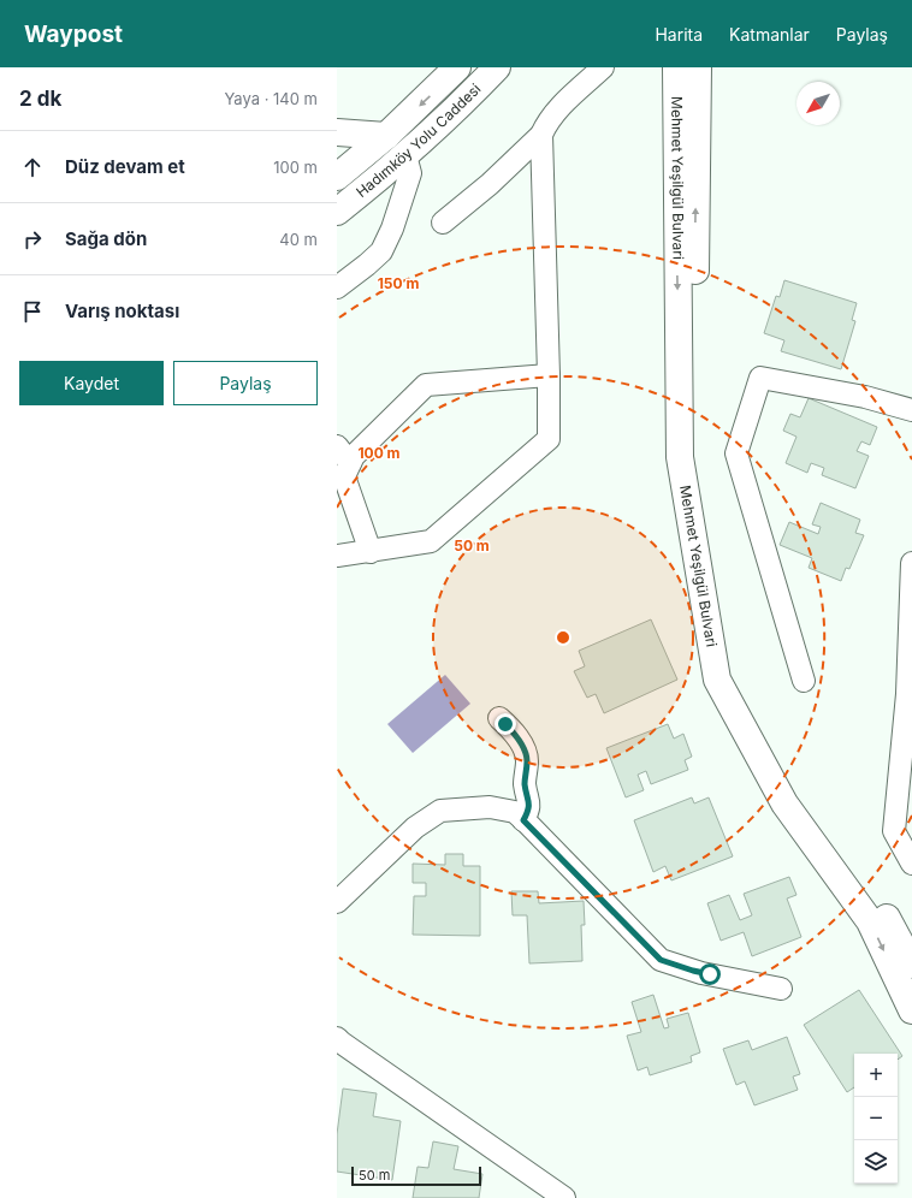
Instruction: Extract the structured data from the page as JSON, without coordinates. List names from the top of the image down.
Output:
{
  "streets": {
    "main road": ["Hadımköy Yolu Caddesi", "Mehmet Yeşilgül Bulvari"]
  },
  "scale_bar": "50 m",
  "north": "bottom left",
  "page": {
    "header": "Waypost",
    "nav": ["Harita", "Katmanlar", "Paylaş"],
    "heading": ["2 dk", "Yaya · 140 m"],
    "list": [
      ["Düz devam et", "100 m"],
      ["Sağa dön", "40 m"],
      "Varış noktası"
    ],
    "buttons": ["Kaydet", "Paylaş"],
    "map_buttons": ["+", "−"],
    "scale": "50 m"
  },
  "rings": ["150 m", "100 m", "50 m"]
}
